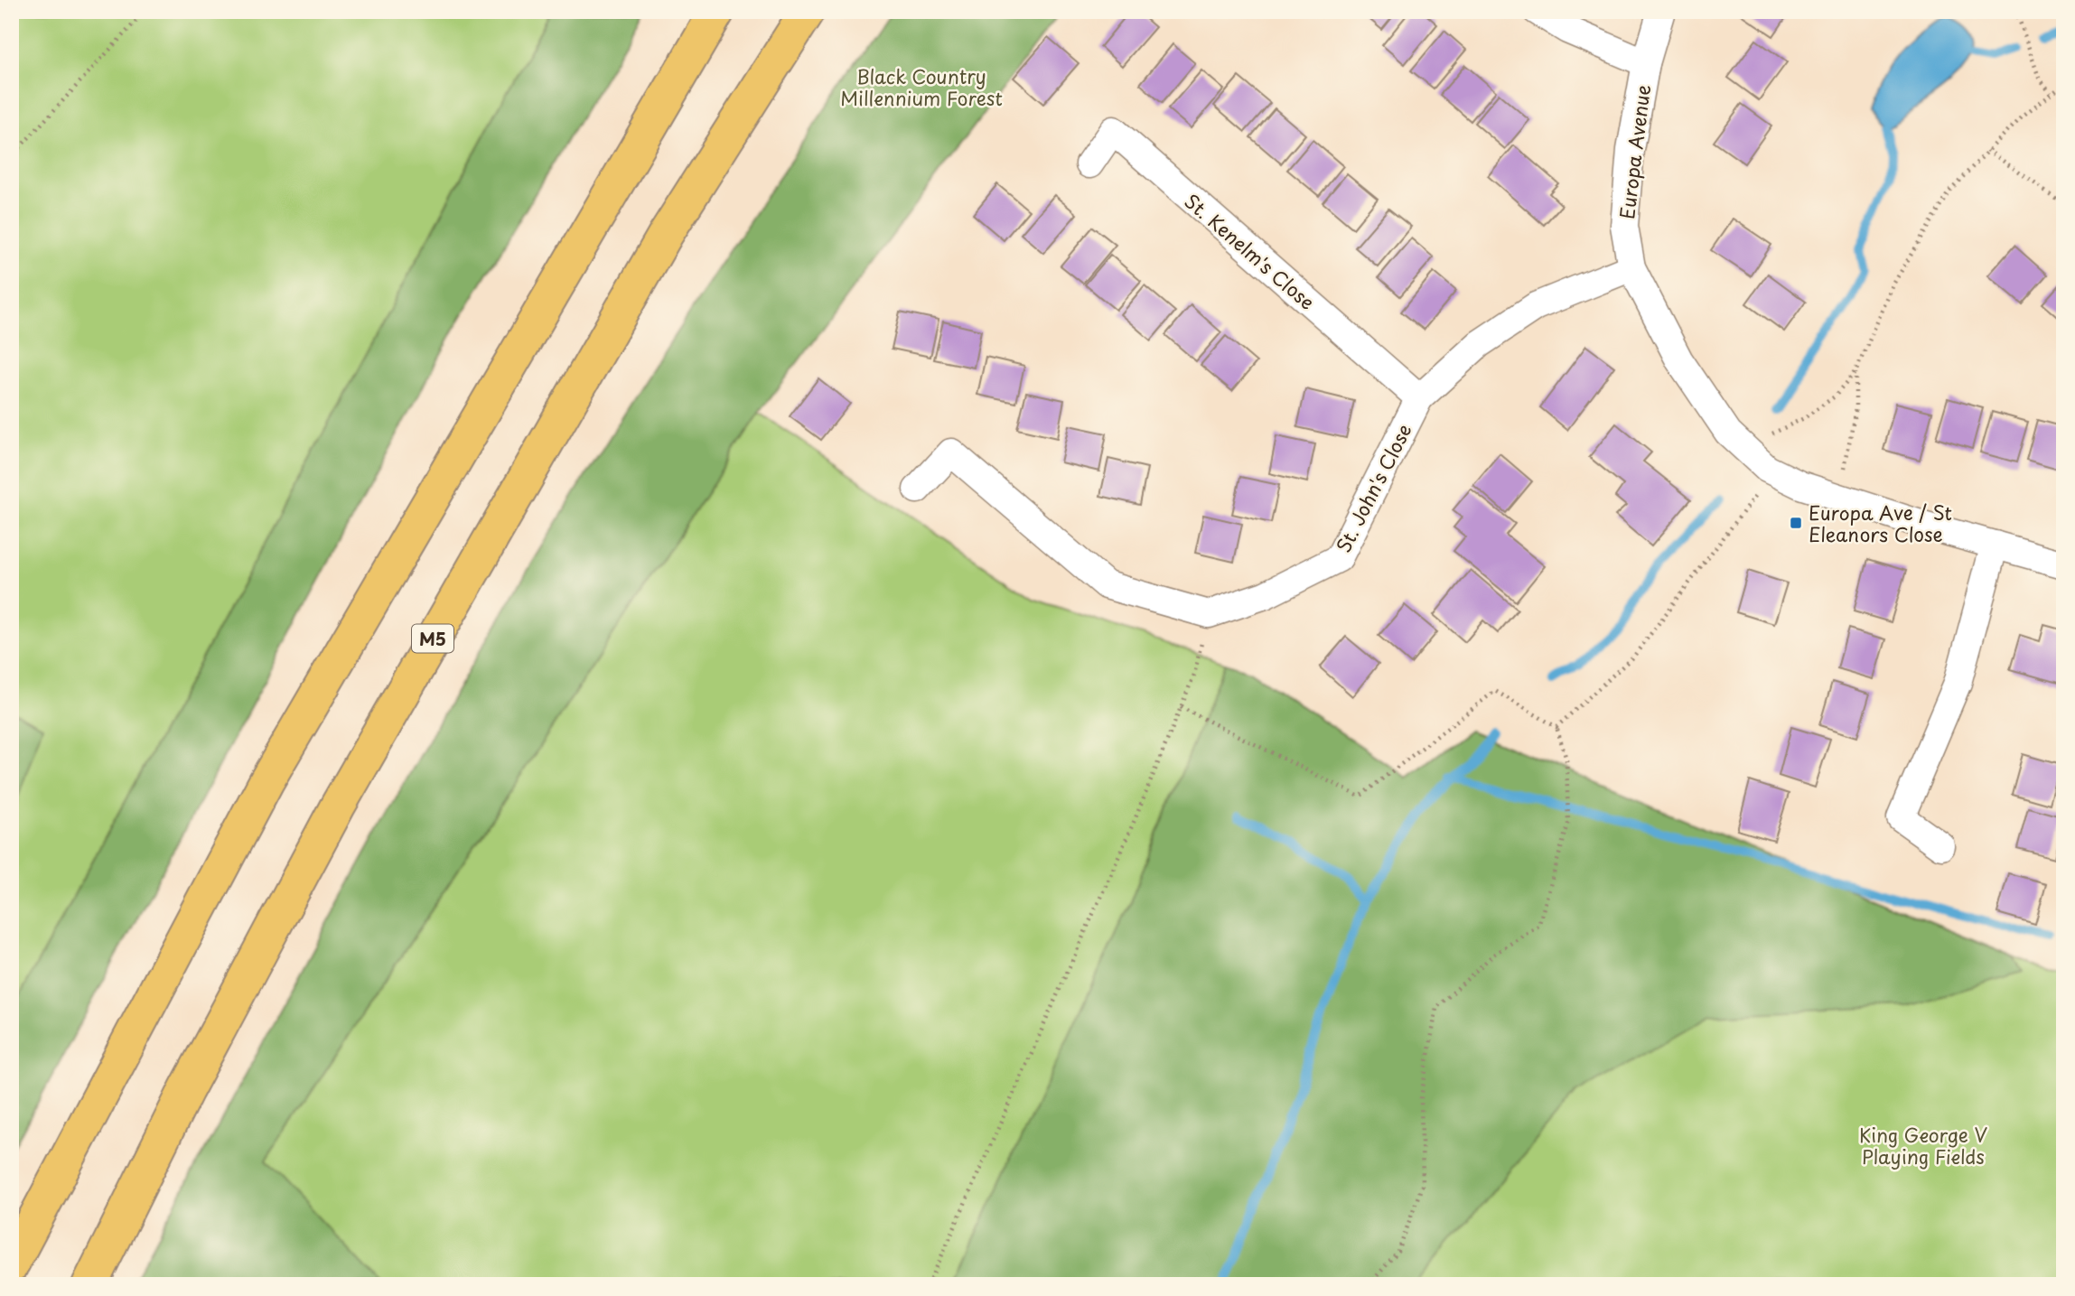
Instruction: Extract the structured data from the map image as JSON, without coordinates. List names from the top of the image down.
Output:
{
  "streets": {
    "highway": ["M5"],
    "street": ["Europa Avenue", "St. Kenelm's Close", "St. John's Close"]
  },
  "crossings": [
    ["Europa Avenue", "St. John's Close"],
    ["St. Kenelm's Close", "St. John's Close"]
  ],
  "parks": ["Black Country Millennium Forest", "King George V Playing Fields"],
  "places": {
    "transit": ["Europa Ave / St Eleanors Close"]
  }
}
